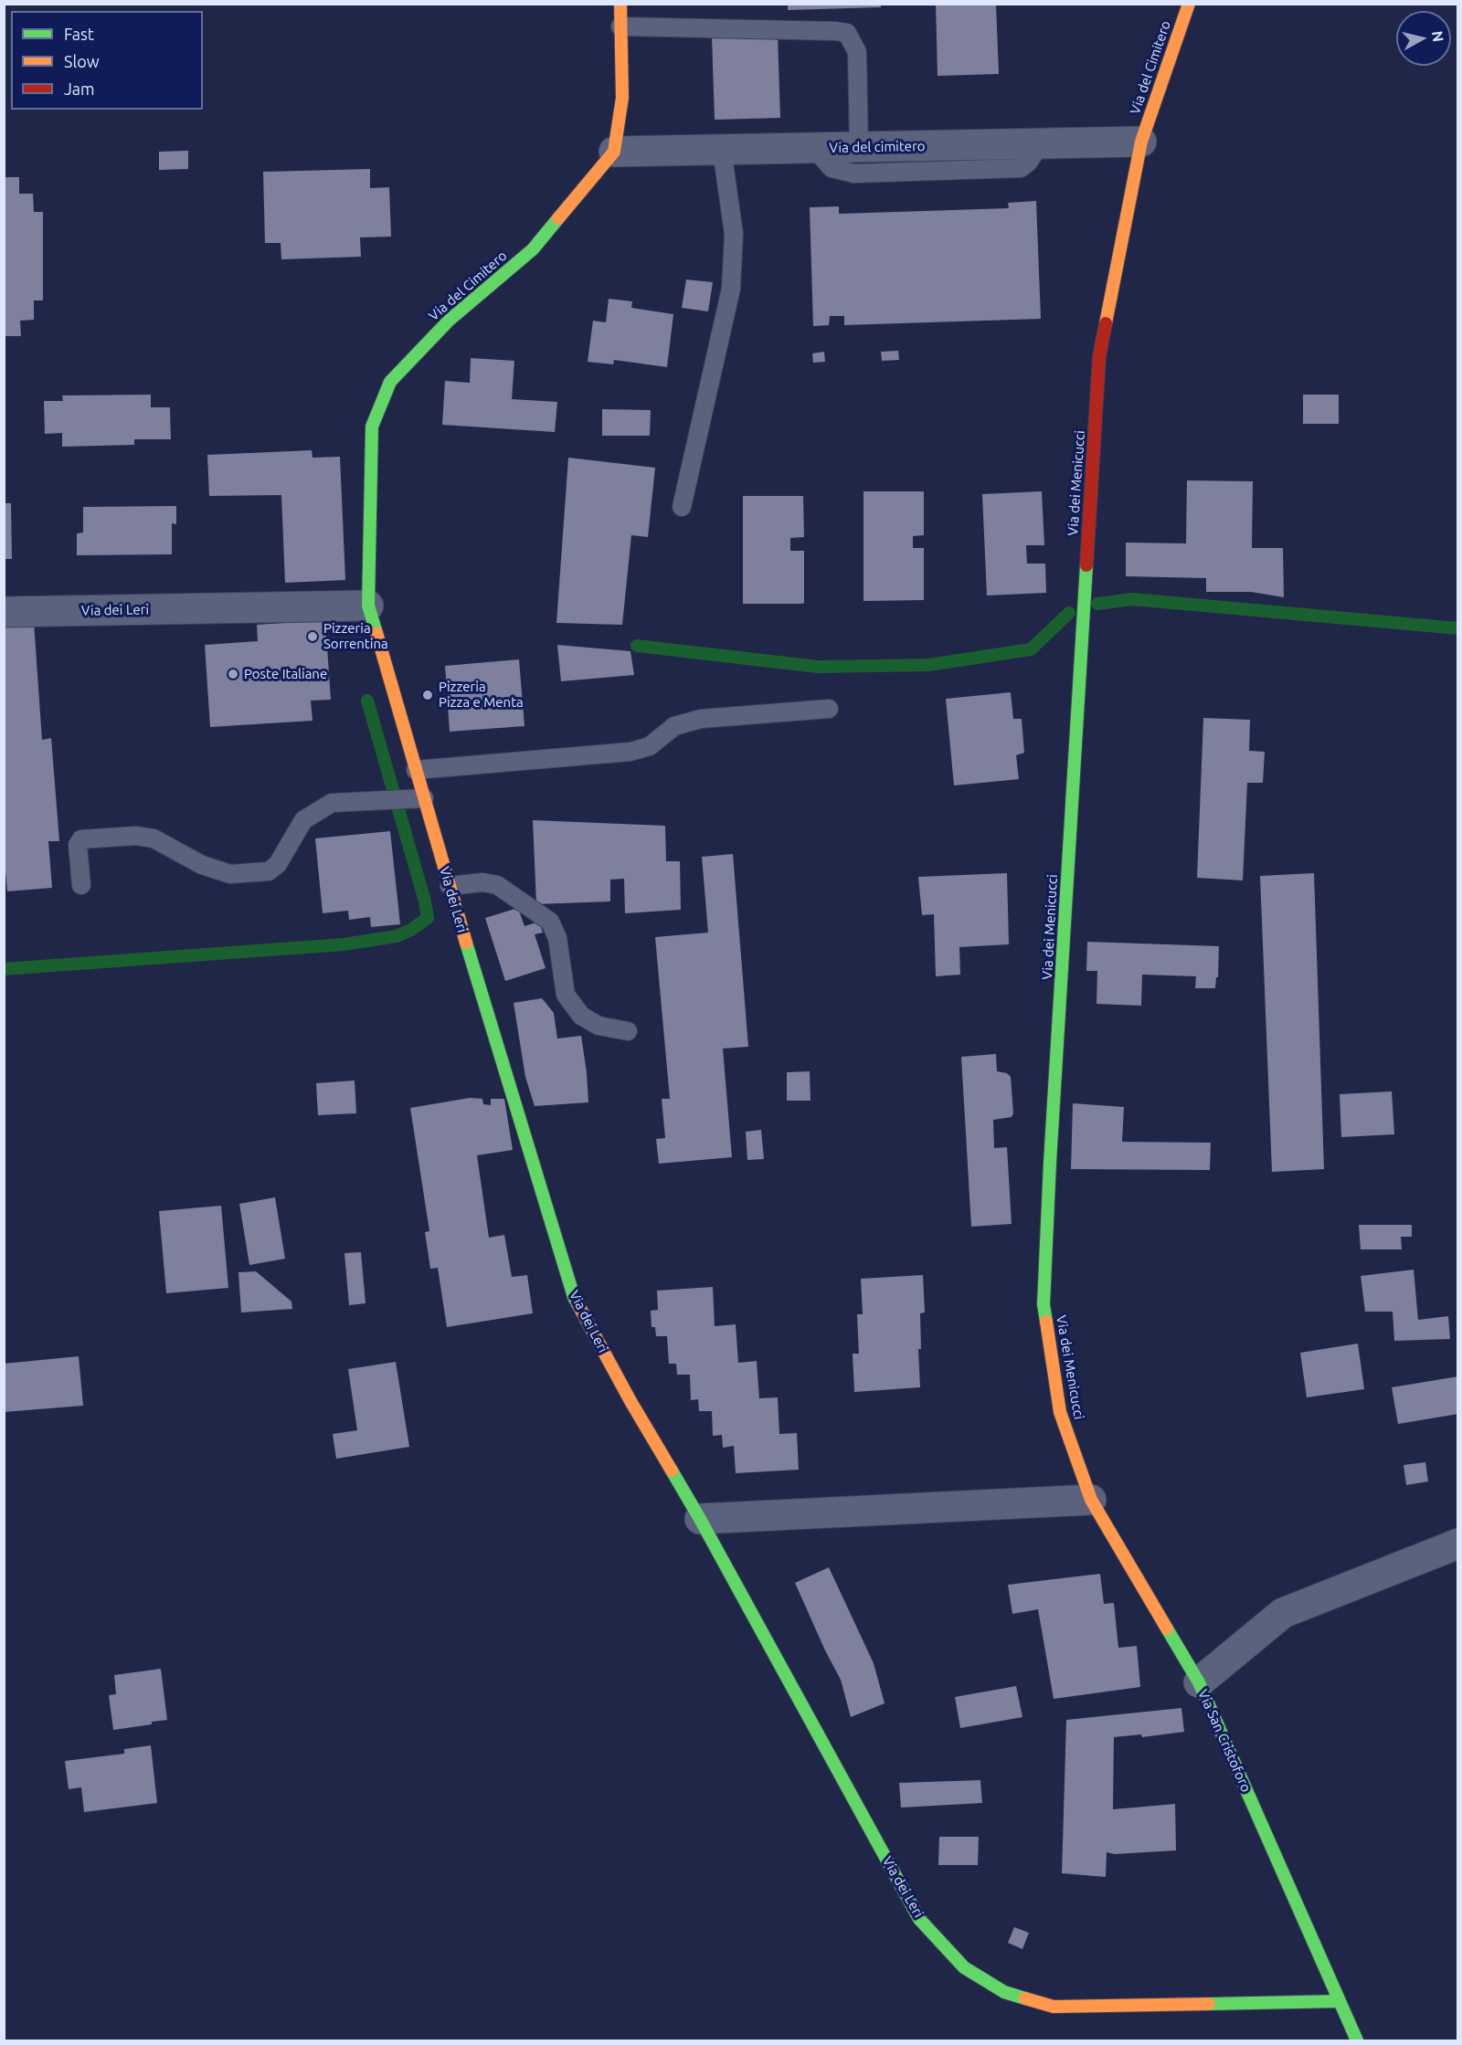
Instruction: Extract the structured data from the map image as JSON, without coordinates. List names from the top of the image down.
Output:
{
  "streets": {
    "street": [
      "Via del Cimitero",
      "Via del cimitero",
      "Via dei Menicucci",
      "Via dei Leri",
      "Via San Cristoforo"
    ]
  },
  "crossings": [
    ["Via del Cimitero", "Via del cimitero"],
    ["Via del Cimitero", "Via dei Menicucci"],
    ["Via del Cimitero", "Via dei Leri"],
    ["Via del cimitero", "Via dei Menicucci"],
    ["Via dei Menicucci", "Via San Cristoforo"],
    ["Via dei Leri", "Via San Cristoforo"]
  ],
  "places": ["Pizzeria Sorrentina", "Poste Italiane", "Pizzeria Pizza e Menta"],
  "legend": ["Fast", "Slow", "Jam"],
  "north": "right"
}
